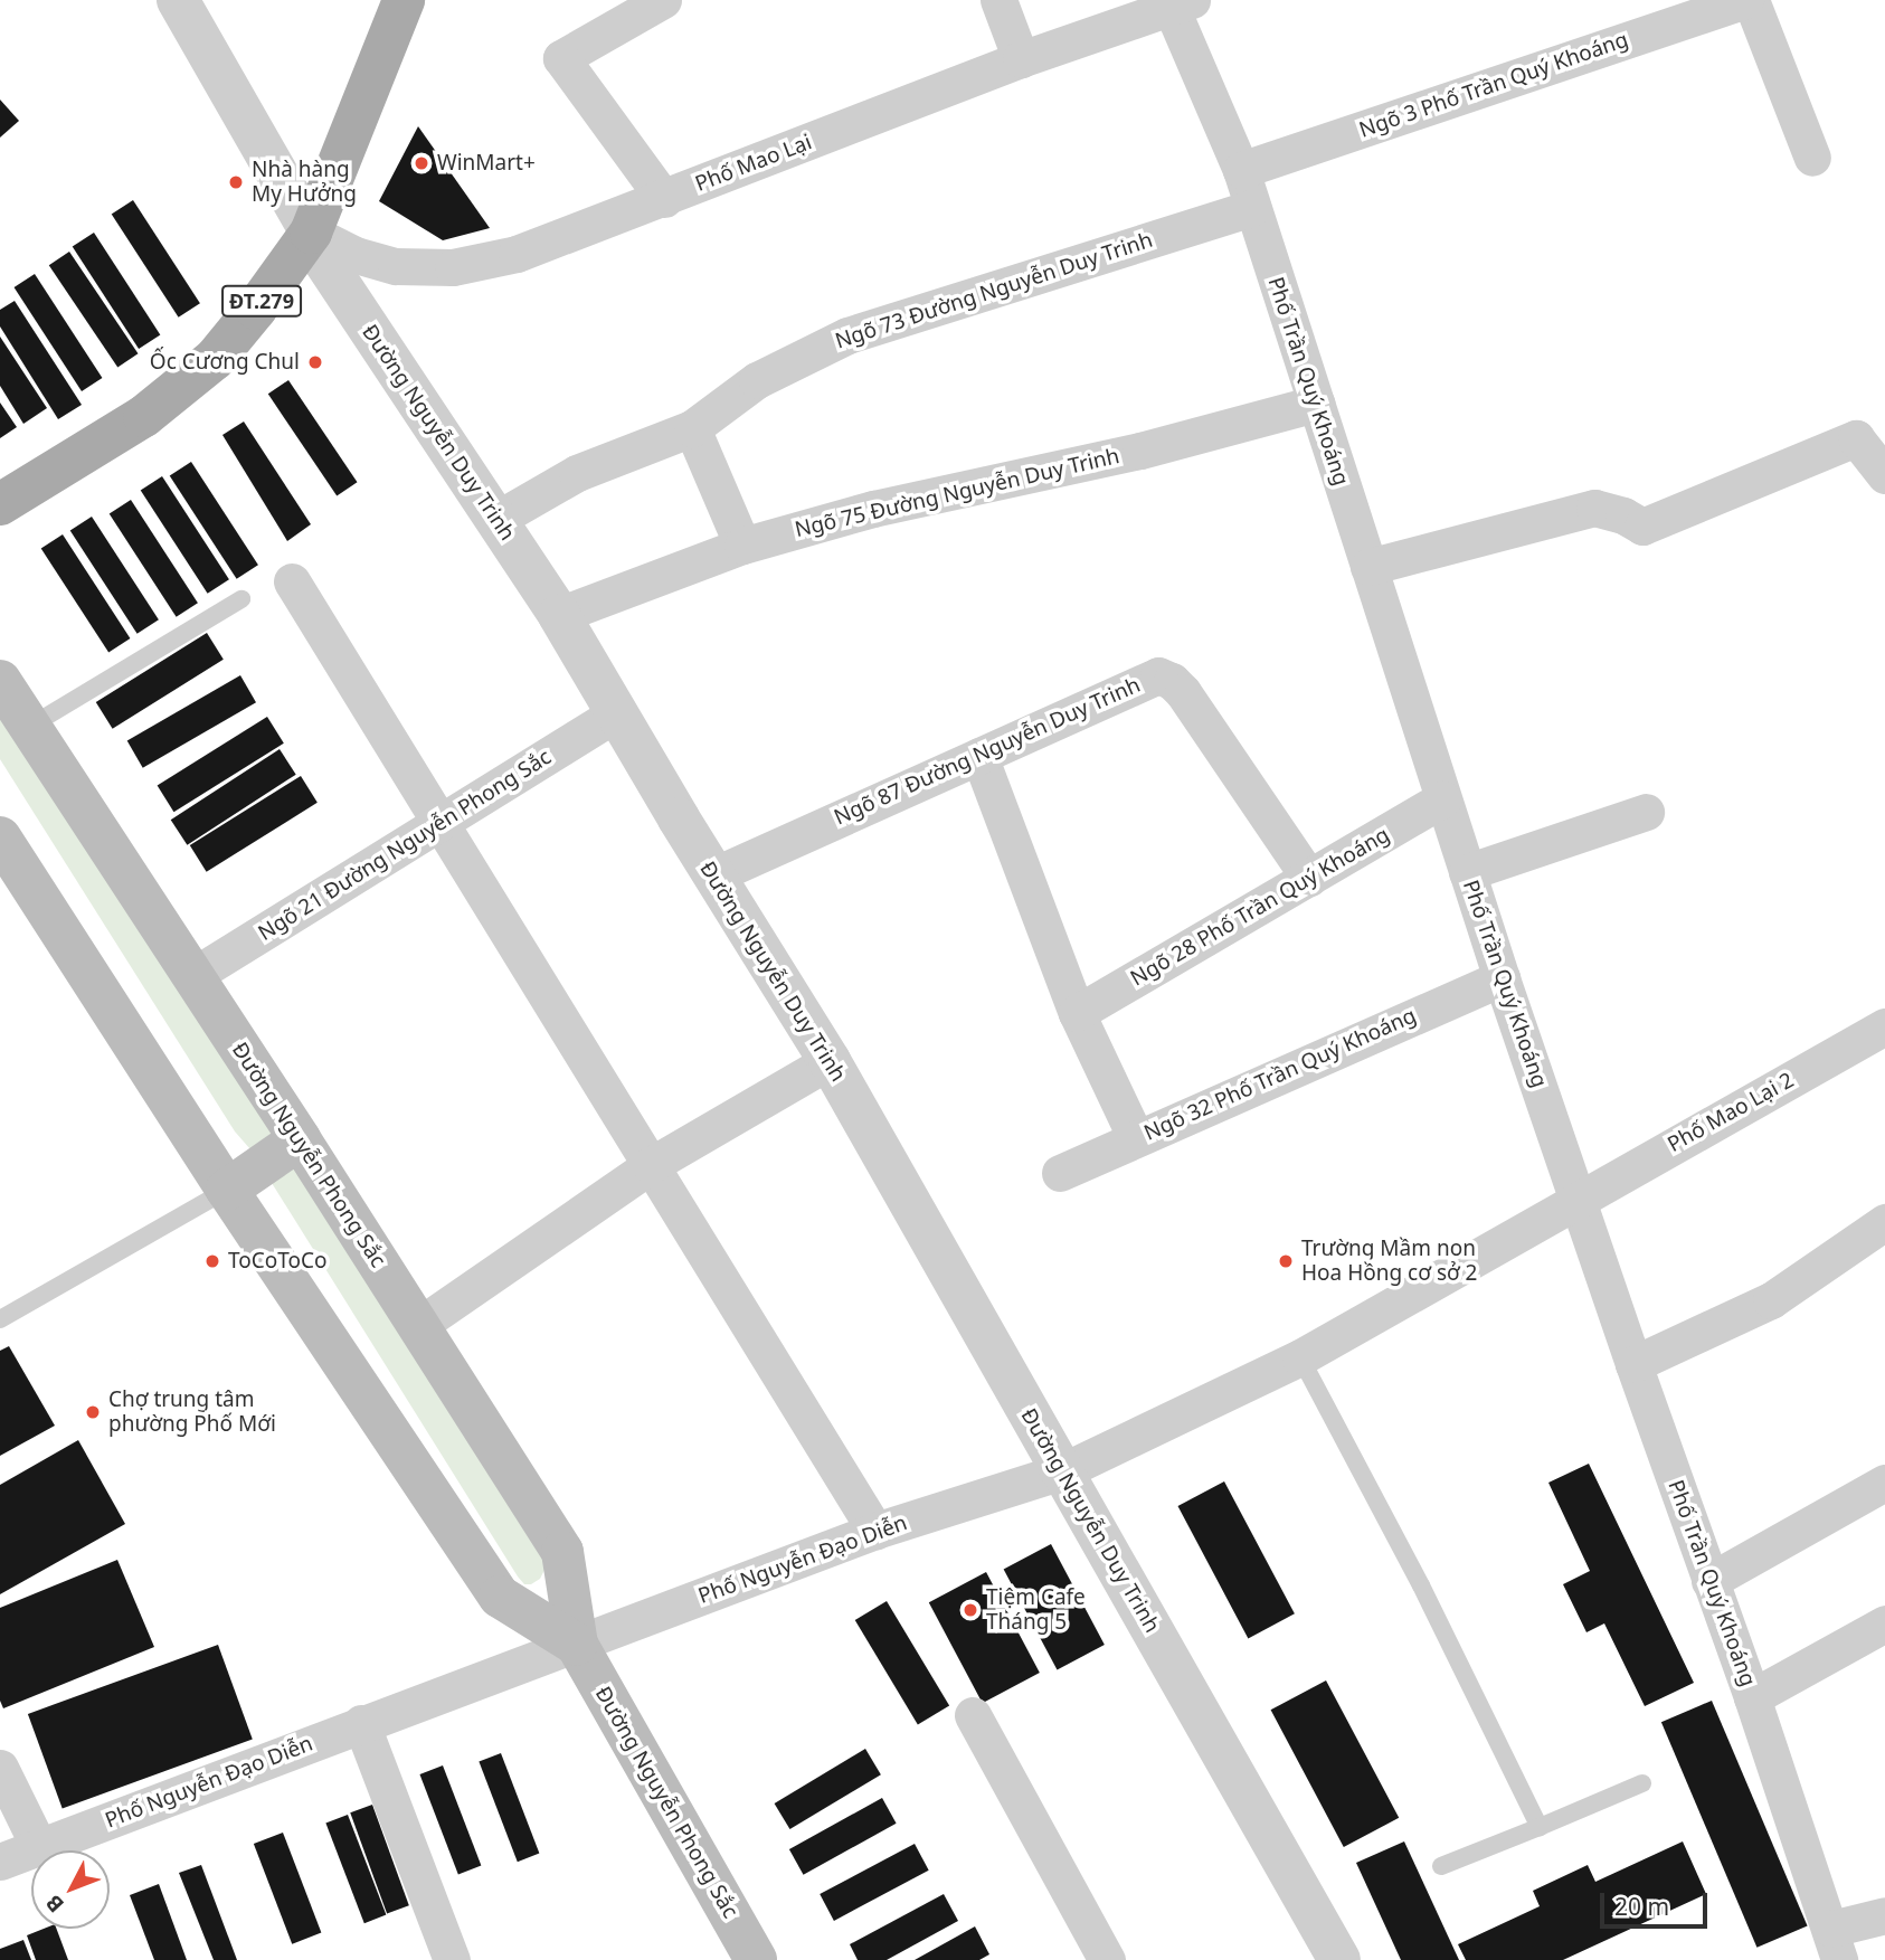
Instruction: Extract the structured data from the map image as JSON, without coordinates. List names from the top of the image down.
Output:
{
  "streets": {
    "main road": ["ĐT.279", "Đường Nguyễn Phong Sắc"],
    "street": [
      "Ngõ 3 Phố Trần Quý Khoáng",
      "Phố Mao Lại",
      "Ngõ 73 Đường Nguyễn Duy Trinh",
      "Phố Trần Quý Khoáng",
      "Đường Nguyễn Duy Trinh",
      "Ngõ 75 Đường Nguyễn Duy Trinh",
      "Ngõ 87 Đường Nguyễn Duy Trinh",
      "Ngõ 21 Đường Nguyễn Phong Sắc",
      "Ngõ 28 Phố Trần Quý Khoáng",
      "Ngõ 32 Phố Trần Quý Khoáng",
      "Phố Mao Lại 2",
      "Phố Nguyễn Đạo Diễn"
    ]
  },
  "crossings": [
    ["Ngõ 3 Phố Trần Quý Khoáng", "Phố Trần Quý Khoáng"],
    ["Phố Mao Lại", "ĐT.279"],
    ["Phố Mao Lại", "Phố Trần Quý Khoáng"],
    ["Phố Mao Lại", "Đường Nguyễn Duy Trinh"],
    ["Ngõ 73 Đường Nguyễn Duy Trinh", "Phố Trần Quý Khoáng"],
    ["Ngõ 73 Đường Nguyễn Duy Trinh", "Đường Nguyễn Duy Trinh"],
    ["ĐT.279", "Đường Nguyễn Duy Trinh"],
    ["Phố Trần Quý Khoáng", "Ngõ 75 Đường Nguyễn Duy Trinh"],
    ["Phố Trần Quý Khoáng", "Ngõ 28 Phố Trần Quý Khoáng"],
    ["Phố Trần Quý Khoáng", "Ngõ 32 Phố Trần Quý Khoáng"],
    ["Phố Trần Quý Khoáng", "Phố Mao Lại 2"],
    ["Phố Trần Quý Khoáng", "Phố Nguyễn Đạo Diễn"],
    ["Đường Nguyễn Duy Trinh", "Ngõ 75 Đường Nguyễn Duy Trinh"],
    ["Đường Nguyễn Duy Trinh", "Ngõ 87 Đường Nguyễn Duy Trinh"],
    ["Đường Nguyễn Duy Trinh", "Ngõ 21 Đường Nguyễn Phong Sắc"],
    ["Đường Nguyễn Duy Trinh", "Phố Nguyễn Đạo Diễn"],
    ["Ngõ 87 Đường Nguyễn Duy Trinh", "Ngõ 28 Phố Trần Quý Khoáng"],
    ["Ngõ 21 Đường Nguyễn Phong Sắc", "Đường Nguyễn Phong Sắc"],
    ["Phố Mao Lại 2", "Phố Nguyễn Đạo Diễn"],
    ["Đường Nguyễn Phong Sắc", "Phố Nguyễn Đạo Diễn"]
  ],
  "places": [
    "WinMart+",
    "Nhà hàng My Hưởng",
    "Ốc Cương Chul",
    "ToCoToCo",
    "Trường Mầm non Hoa Hồng cơ sở 2",
    "Chợ trung tâm phường Phố Mới",
    "Tiệm Cafe Tháng 5"
  ],
  "scale_bar": "20 m",
  "north": "bottom left"
}
